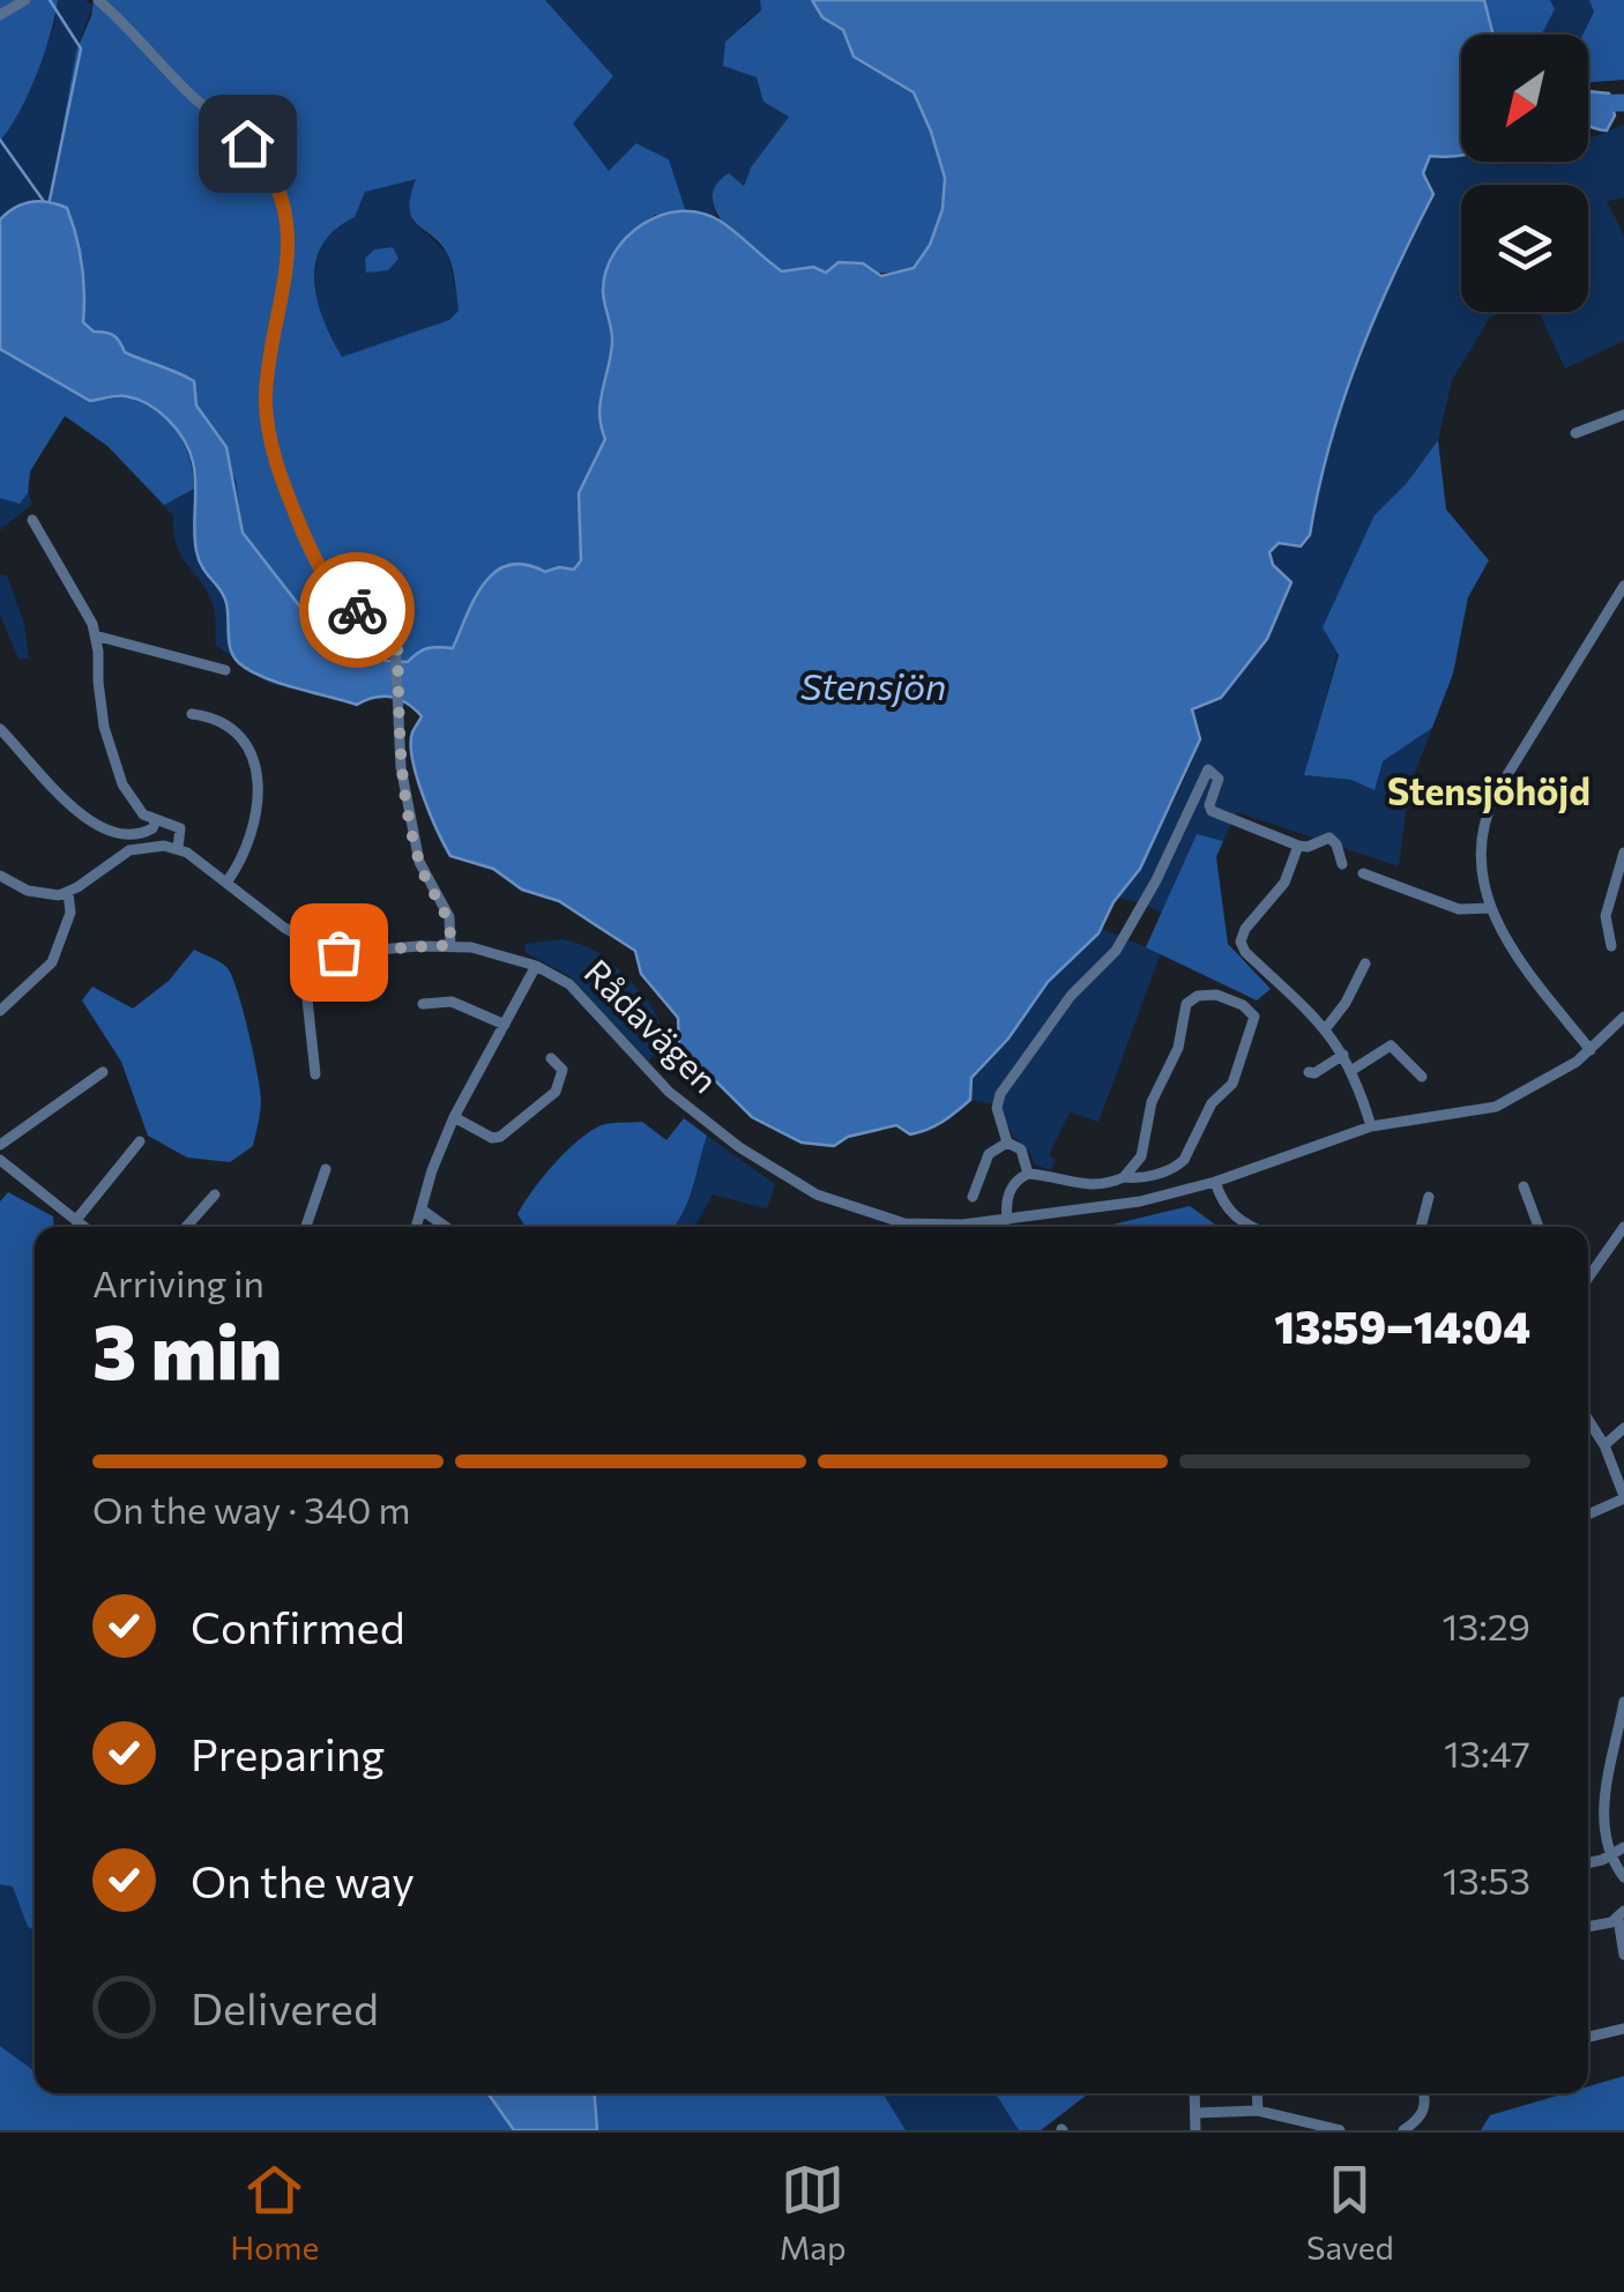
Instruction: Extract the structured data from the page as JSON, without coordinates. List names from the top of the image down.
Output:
{
  "streets": {
    "street": ["Rådavägen"]
  },
  "districts": ["Stensjöhöjd"],
  "water": ["Stensjön"],
  "north": "bottom left",
  "page": {
    "heading": ["3 min", "Arriving in", "13:59–14:04"],
    "bar": "On the way · 340 m",
    "list": [
      ["Confirmed", "13:29"],
      ["Preparing", "13:47"],
      ["On the way", "13:53"],
      "Delivered"
    ],
    "tabs": ["Home", "Map", "Saved"]
  }
}
